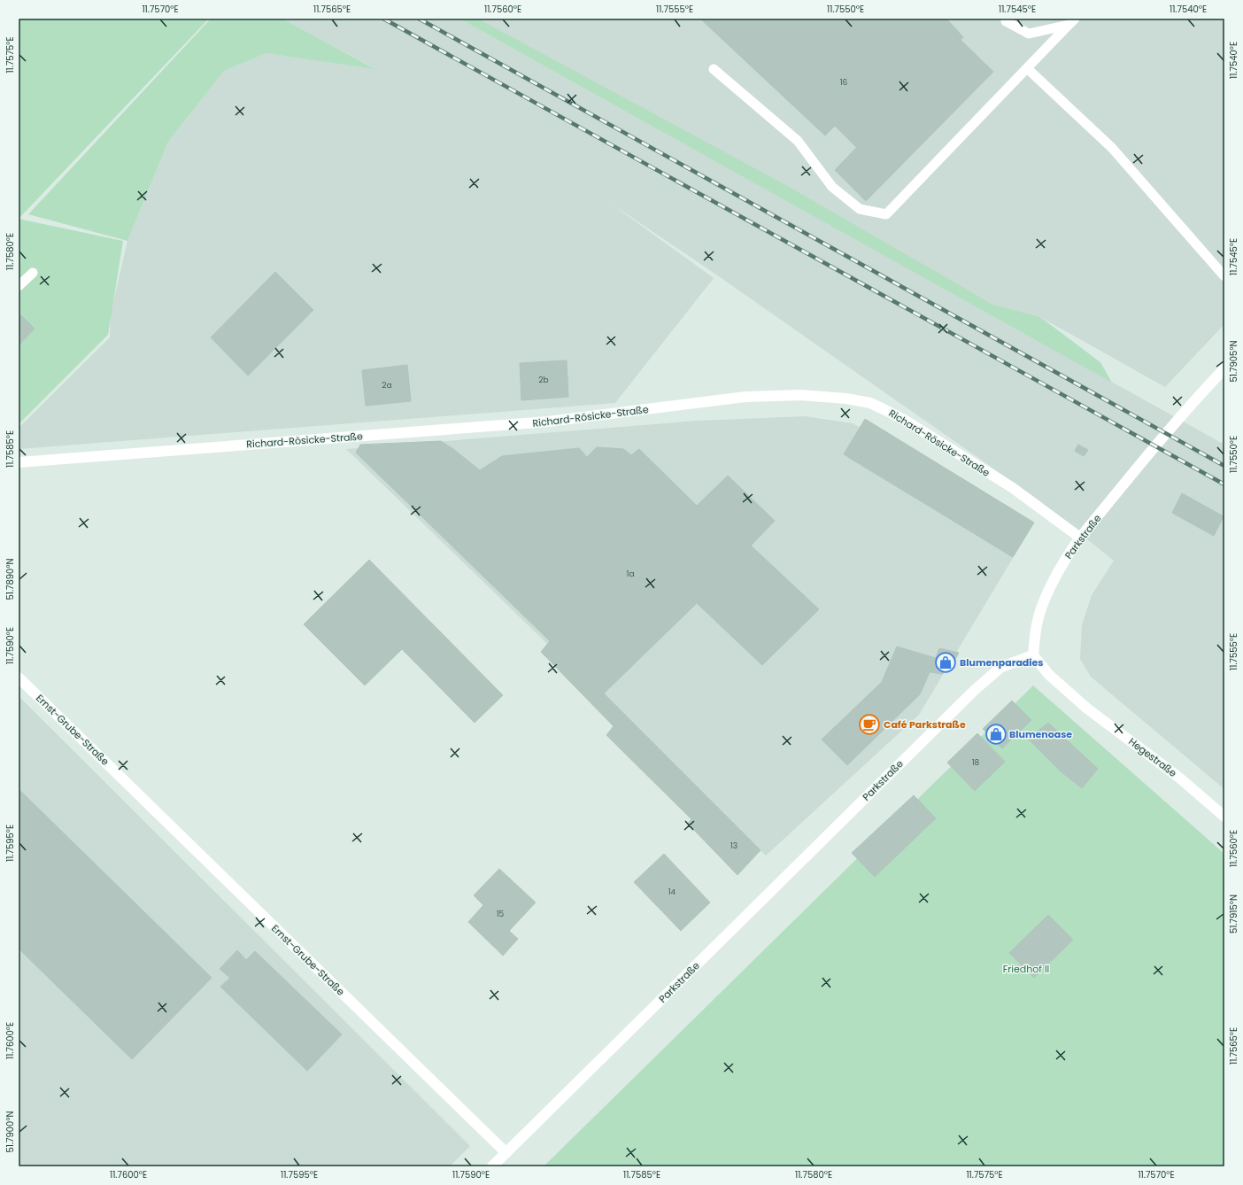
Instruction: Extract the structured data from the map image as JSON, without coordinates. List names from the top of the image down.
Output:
{
  "streets": {
    "street": [
      "Richard-Rösicke-Straße",
      "Parkstraße",
      "Ernst-Grube-Straße",
      "Hegestraße"
    ]
  },
  "crossings": [
    ["Richard-Rösicke-Straße", "Parkstraße"],
    ["Parkstraße", "Ernst-Grube-Straße"],
    ["Parkstraße", "Hegestraße"]
  ],
  "parks": ["Friedhof II"],
  "places": {
    "shop": ["Blumenparadies", "Blumenoase"],
    "cafe": ["Café Parkstraße"]
  },
  "house_numbers": [
    "16",
    "2b",
    "2a",
    "1a",
    "18",
    "13",
    "14",
    "15"
  ],
  "coordinates": [
    "11.7570°E",
    "11.7565°E",
    "11.7560°E",
    "11.7555°E",
    "11.7550°E",
    "11.7545°E",
    "11.7540°E",
    "11.7575°E",
    "11.7580°E",
    "51.7905°N",
    "11.7585°E",
    "51.7890°N",
    "11.7590°E",
    "11.7595°E",
    "51.7915°N",
    "11.7600°E",
    "51.7900°N"
  ]
}
